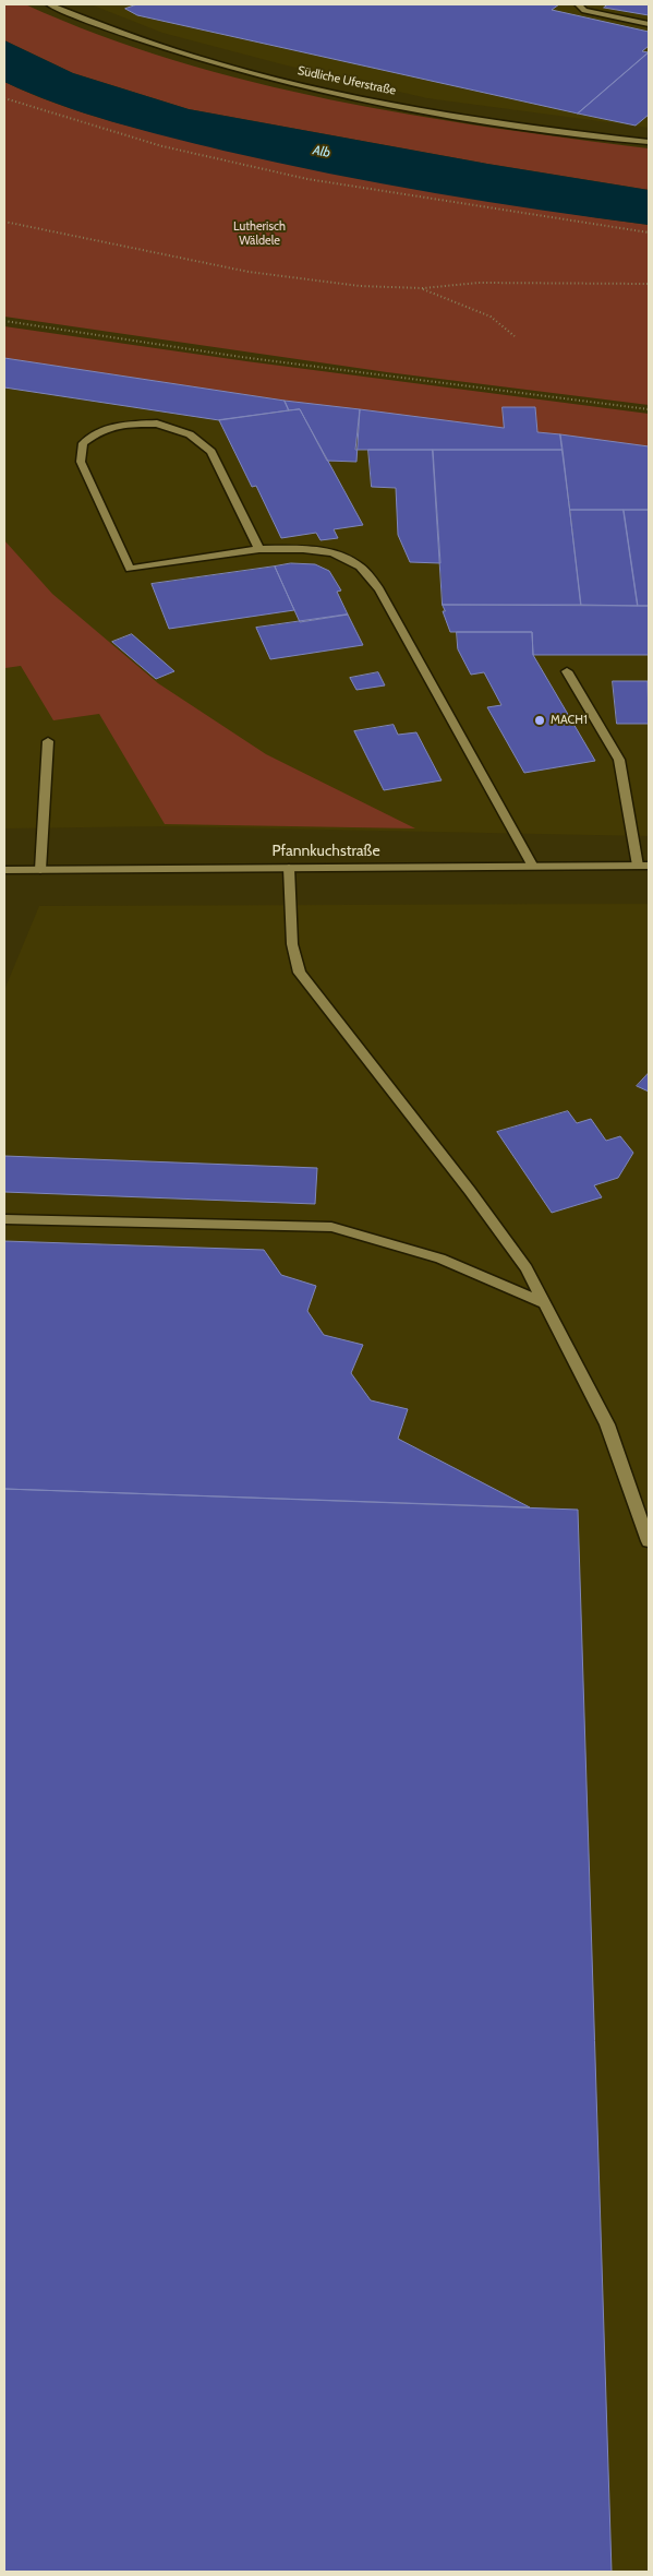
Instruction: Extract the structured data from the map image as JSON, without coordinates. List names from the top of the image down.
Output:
{
  "streets": {
    "street": ["Südliche Uferstraße", "Pfannkuchstraße"]
  },
  "water": ["Alb"],
  "parks": ["Lutherisch Wäldele"],
  "places": ["MACH1"]
}
